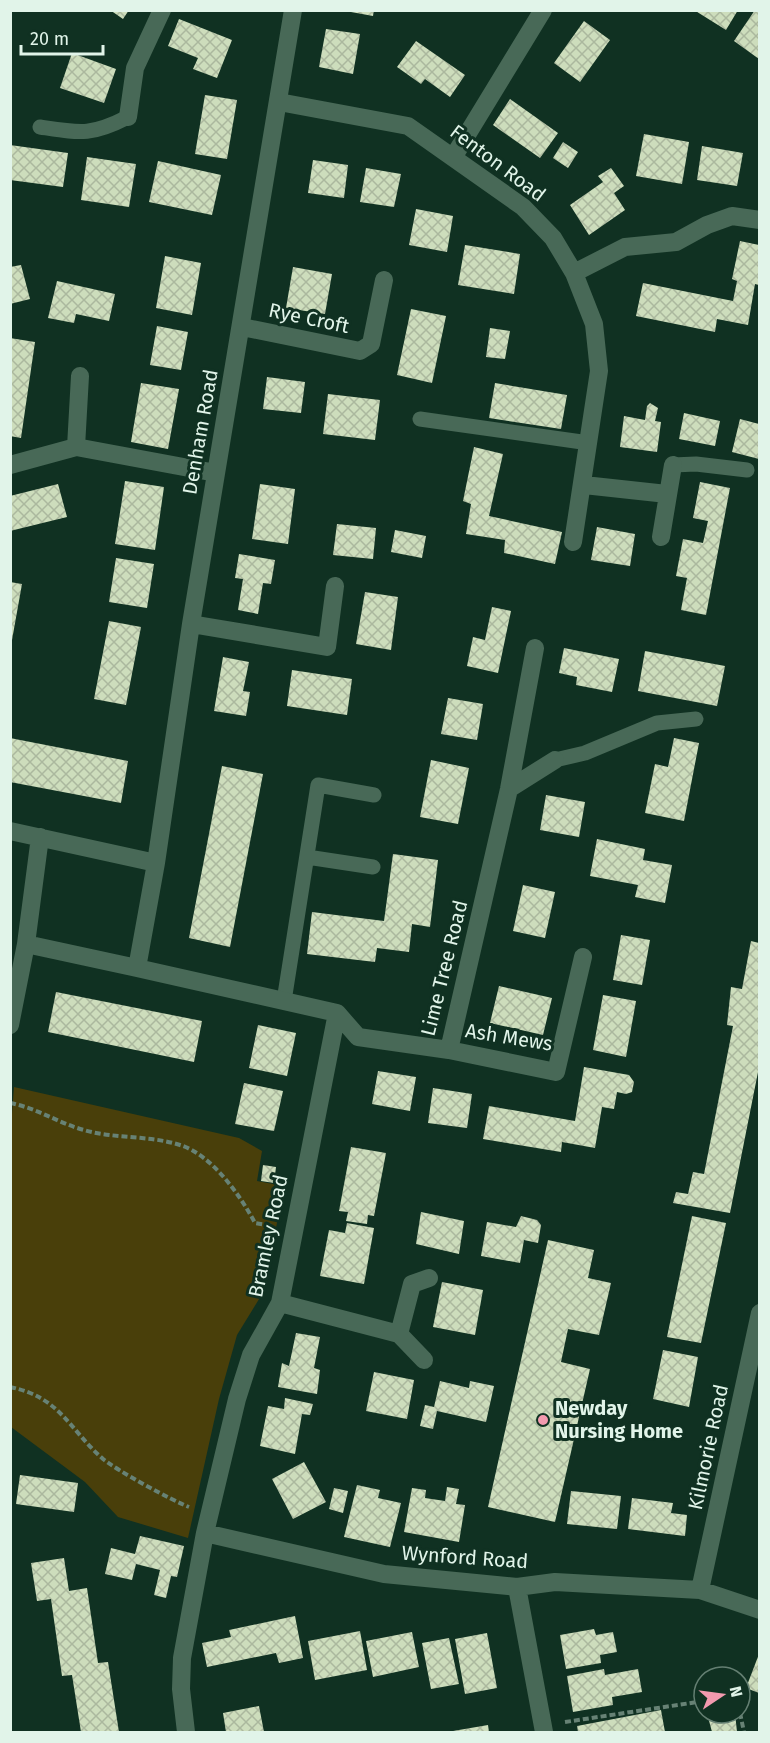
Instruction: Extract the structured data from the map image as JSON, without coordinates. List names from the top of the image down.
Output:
{
  "streets": {
    "street": [
      "Fenton Road",
      "Rye Croft",
      "Denham Road",
      "Lime Tree Road",
      "Ash Mews",
      "Bramley Road",
      "Kilmorie Road",
      "Wynford Road"
    ]
  },
  "crossings": [
    ["Fenton Road", "Denham Road"],
    ["Rye Croft", "Denham Road"],
    ["Lime Tree Road", "Ash Mews"],
    ["Lime Tree Road", "Bramley Road"],
    ["Bramley Road", "Wynford Road"],
    ["Kilmorie Road", "Wynford Road"]
  ],
  "places": ["Newday Nursing Home"],
  "scale_bar": "20 m",
  "north": "right"
}
